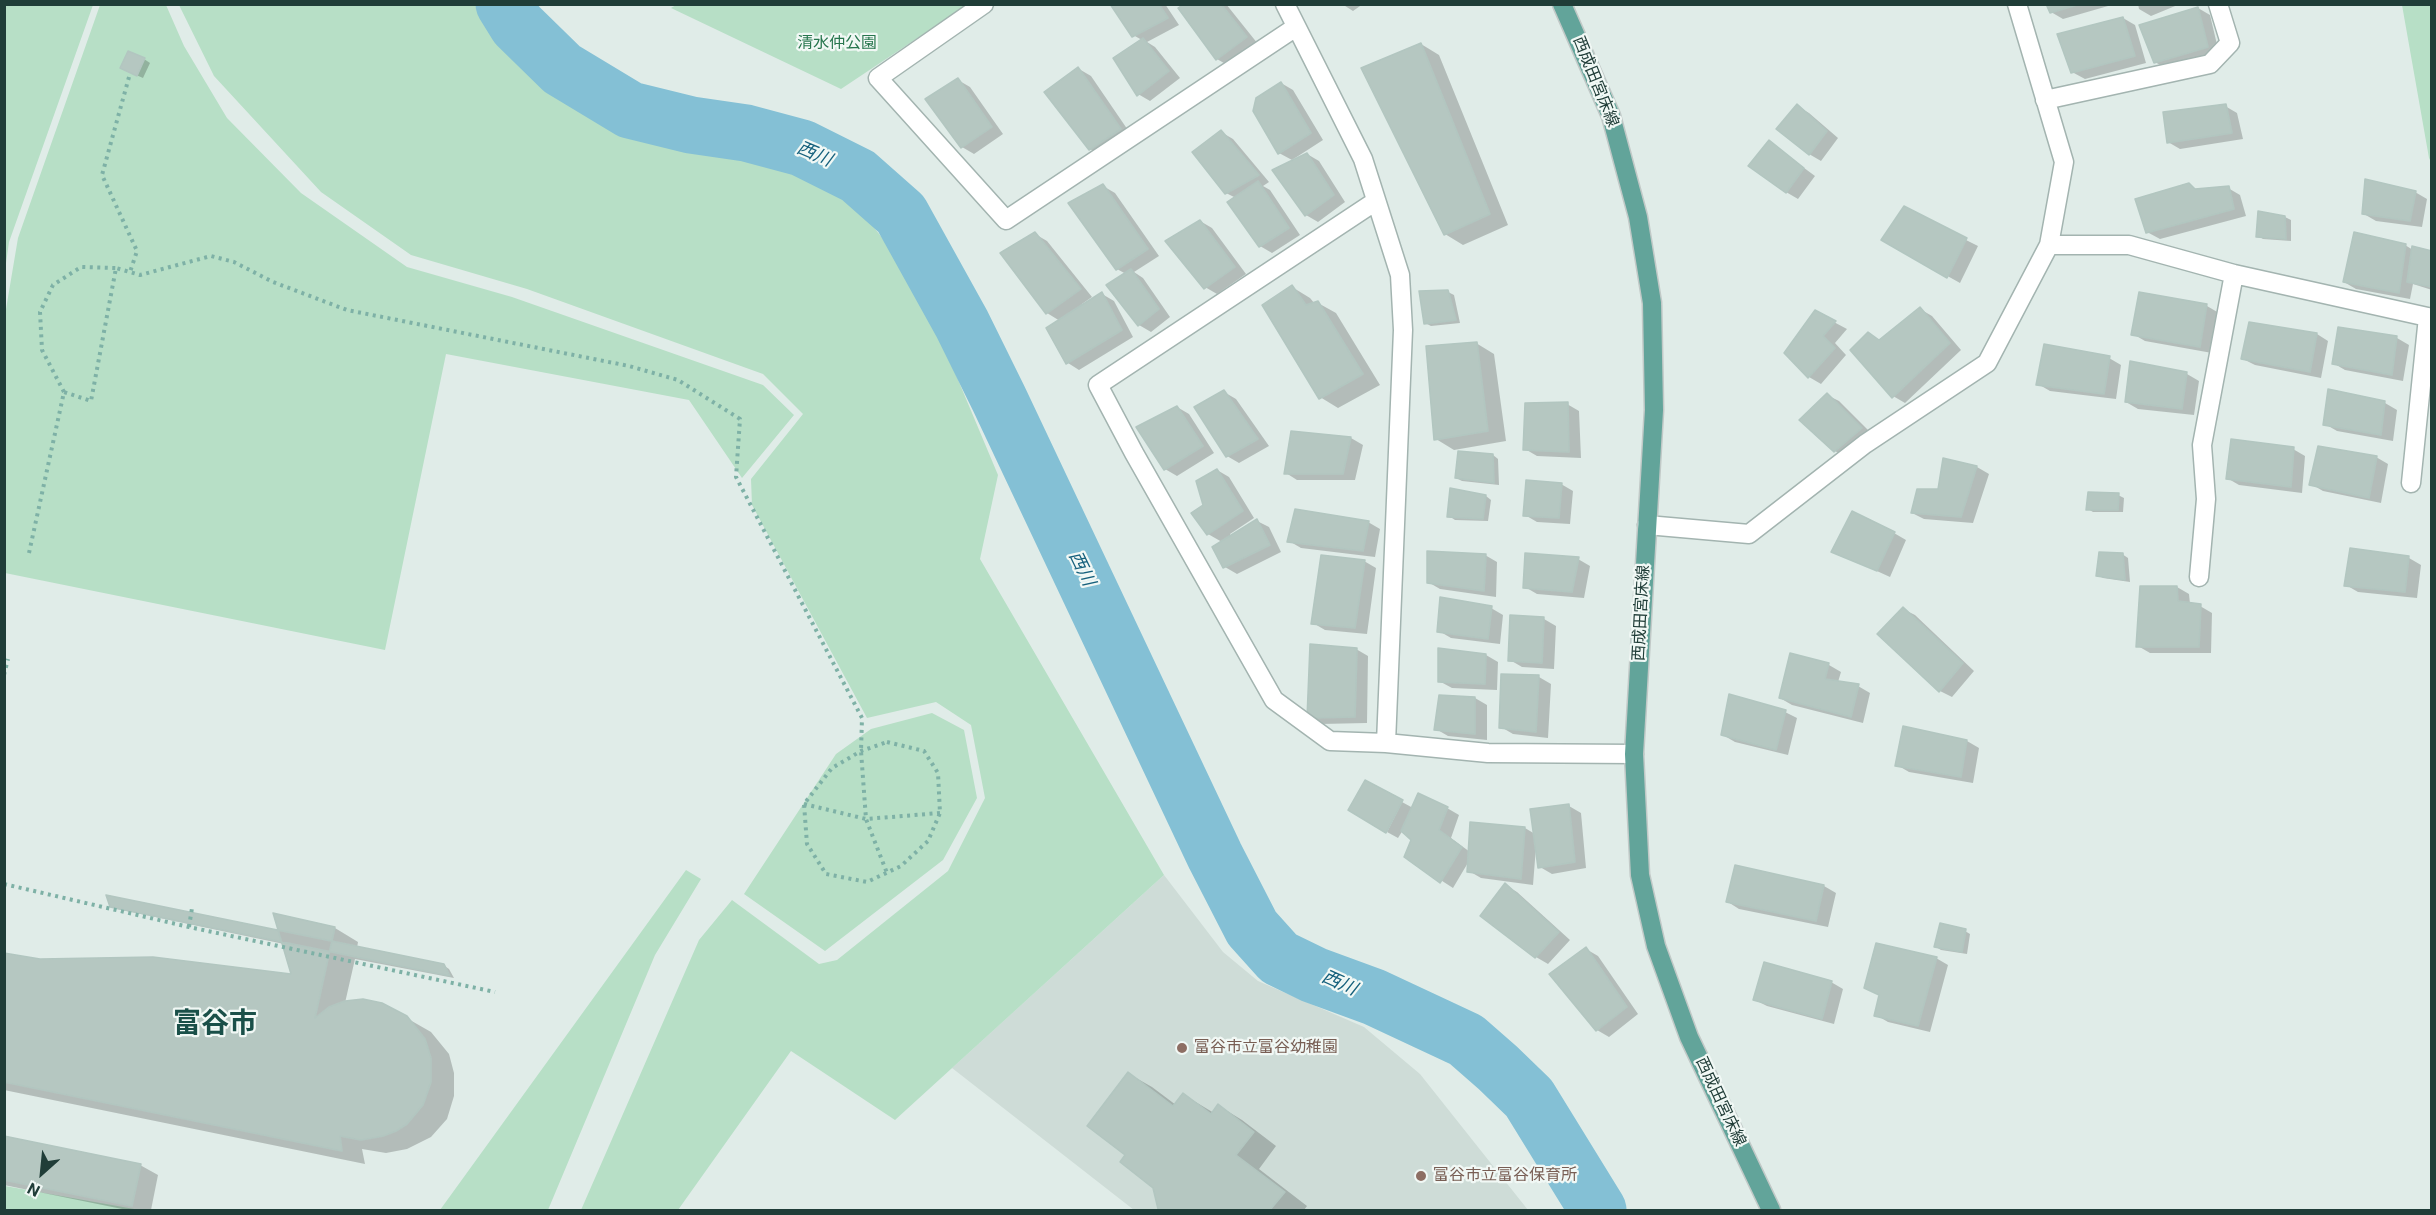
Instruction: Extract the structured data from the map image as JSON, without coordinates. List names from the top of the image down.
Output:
{
  "streets": {
    "main road": ["西成田宮床線"]
  },
  "districts": ["富谷市"],
  "water": ["西川"],
  "parks": ["清水仲公園"],
  "places": ["富谷市立富谷幼稚園", "富谷市立富谷保育所"],
  "north": "bottom left"
}
